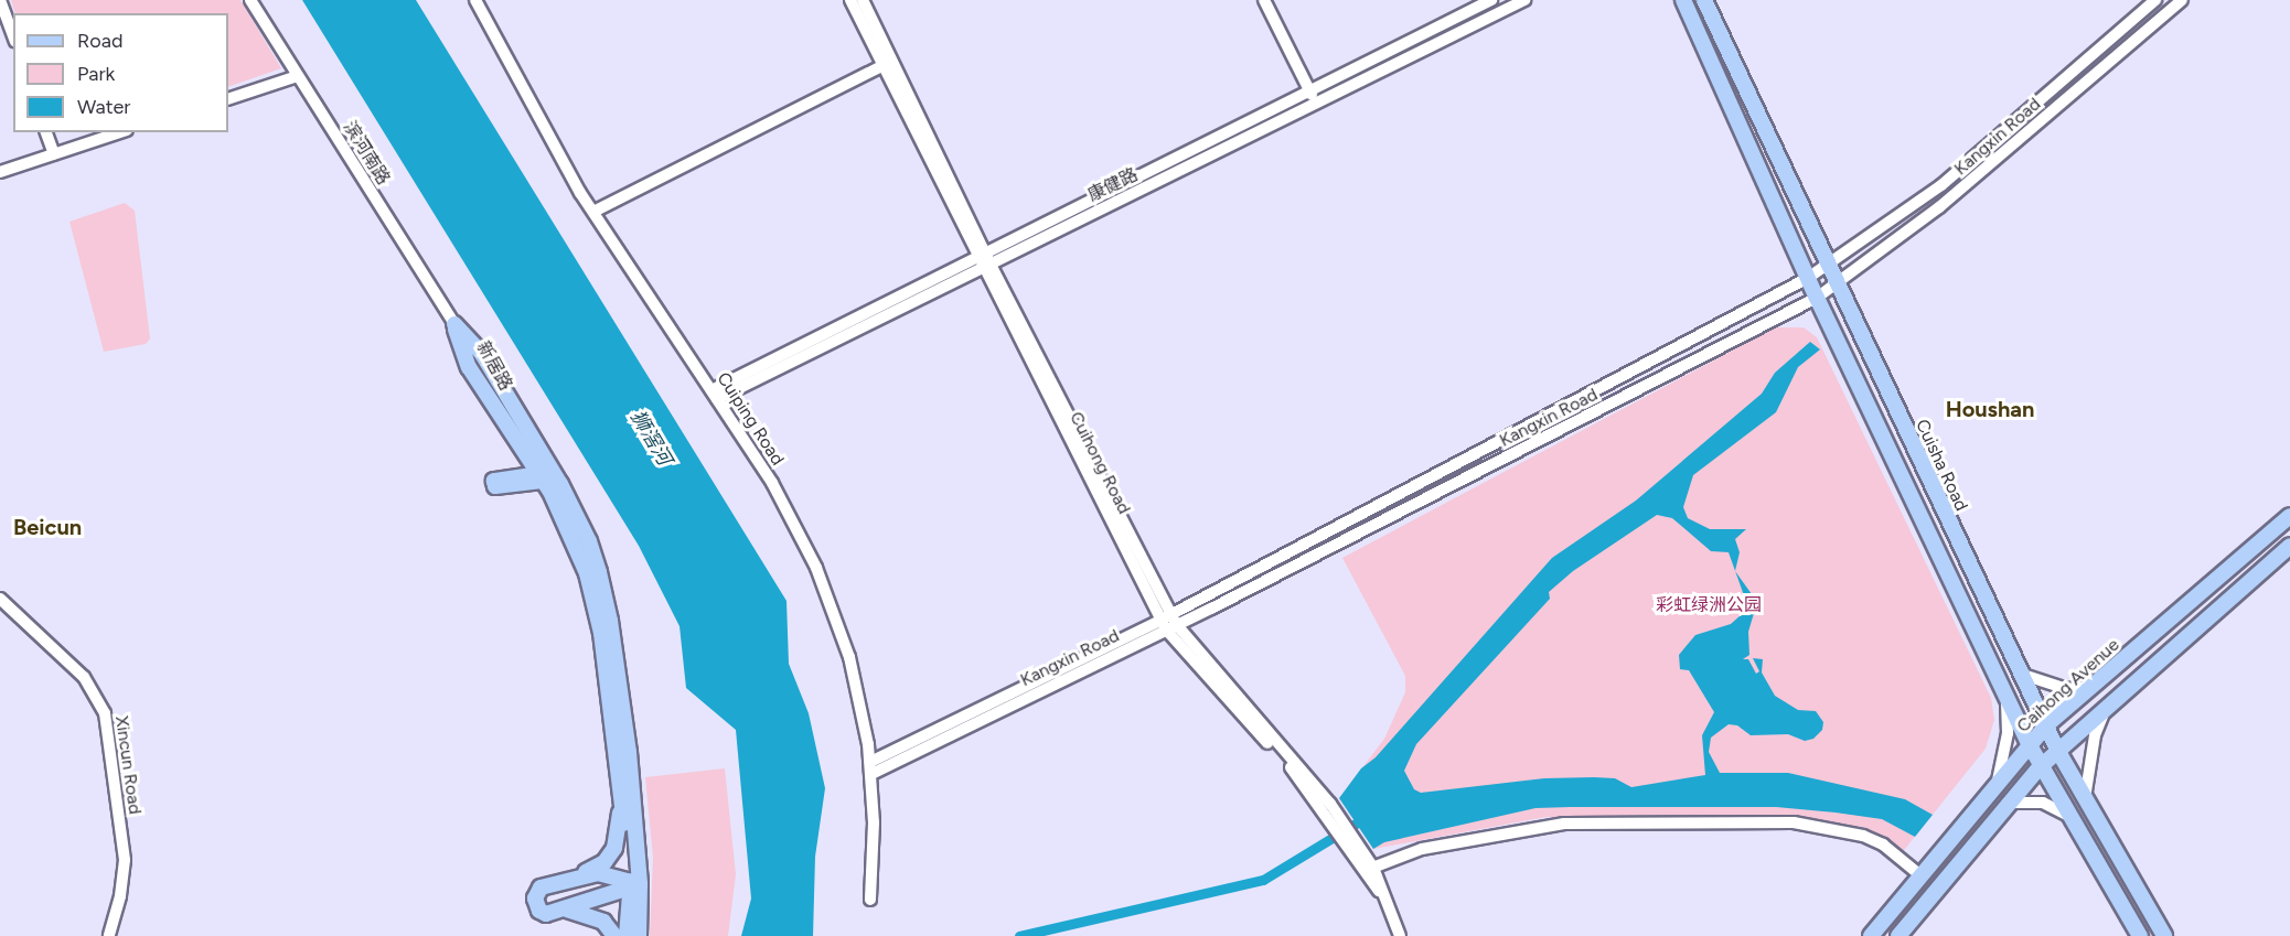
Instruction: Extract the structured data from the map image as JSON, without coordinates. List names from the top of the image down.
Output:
{
  "streets": {
    "main road": ["新居路", "Cuisha Road", "Caihong Avenue"],
    "street": [
      "Kangxin Road",
      "滨河南路",
      "康健路",
      "Cuiping Road",
      "Cuihong Road",
      "Xincun Road"
    ]
  },
  "crossings": [
    ["Kangxin Road", "Cuiping Road"],
    ["Kangxin Road", "Cuihong Road"],
    ["Kangxin Road", "Cuisha Road"],
    ["滨河南路", "新居路"],
    ["康健路", "Cuiping Road"],
    ["康健路", "Cuihong Road"],
    ["Cuisha Road", "Caihong Avenue"]
  ],
  "districts": ["Houshan", "Beicun"],
  "water": ["狮滘河"],
  "parks": ["彩虹绿洲公园"],
  "legend": ["Road", "Park", "Water"]
}
